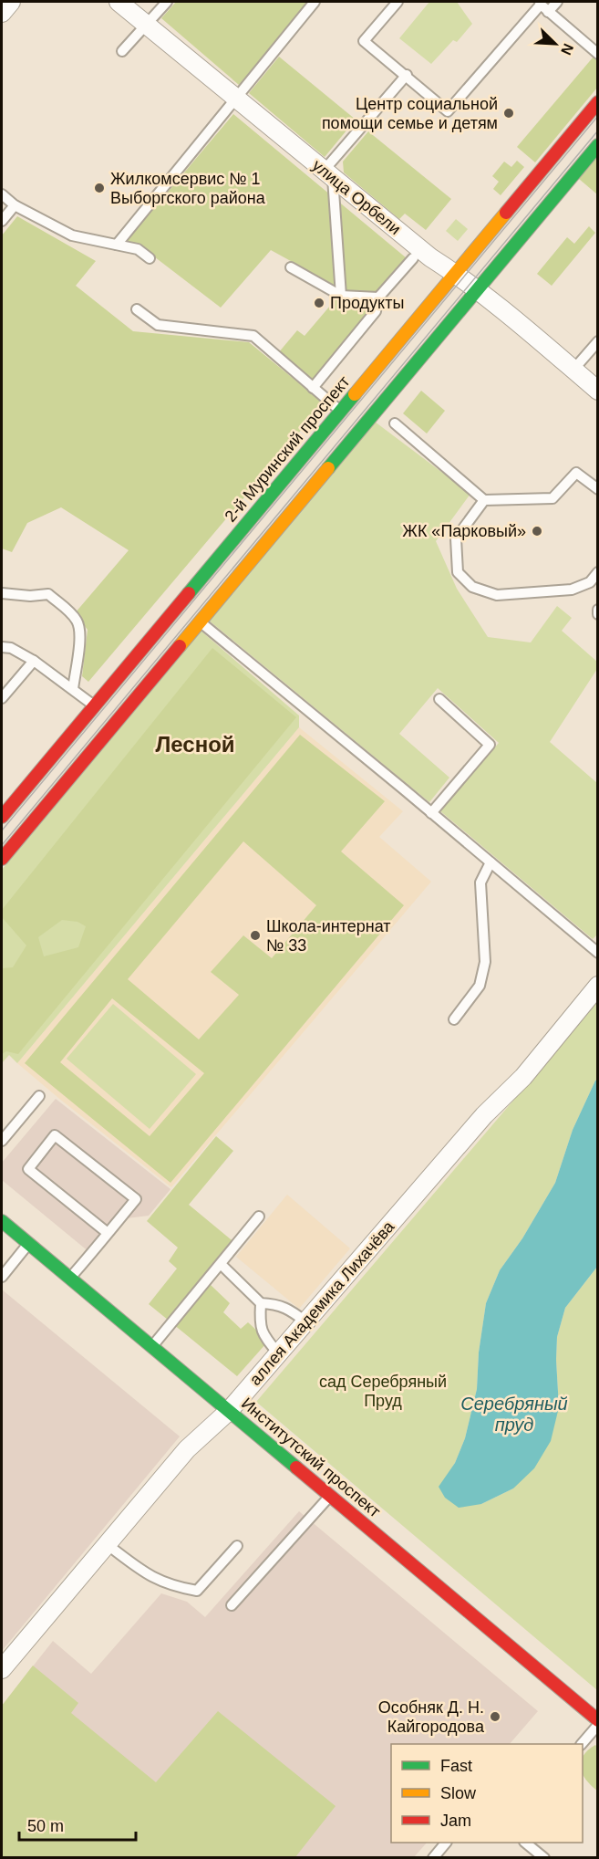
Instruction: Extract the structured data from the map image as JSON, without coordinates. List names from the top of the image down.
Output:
{
  "streets": {
    "main road": ["2-й Муринский проспект", "Институтский проспект"],
    "street": ["улица Орбели", "аллея Академика Лихачёва"]
  },
  "crossings": [
    ["улица Орбели", "2-й Муринский проспект"],
    ["аллея Академика Лихачёва", "Институтский проспект"]
  ],
  "districts": ["Лесной"],
  "water": ["Серебряный пруд"],
  "parks": ["сад Серебряный Пруд"],
  "places": [
    "Центр социальной помощи семье и детям",
    "Жилкомсервис № 1 Выборгского района",
    "Продукты",
    "ЖК «Парковый»",
    "Школа-интернат № 33",
    "Особняк Д. Н. Кайгородова"
  ],
  "legend": ["Fast", "Slow", "Jam"],
  "scale_bar": "50 m",
  "north": "bottom right"
}
